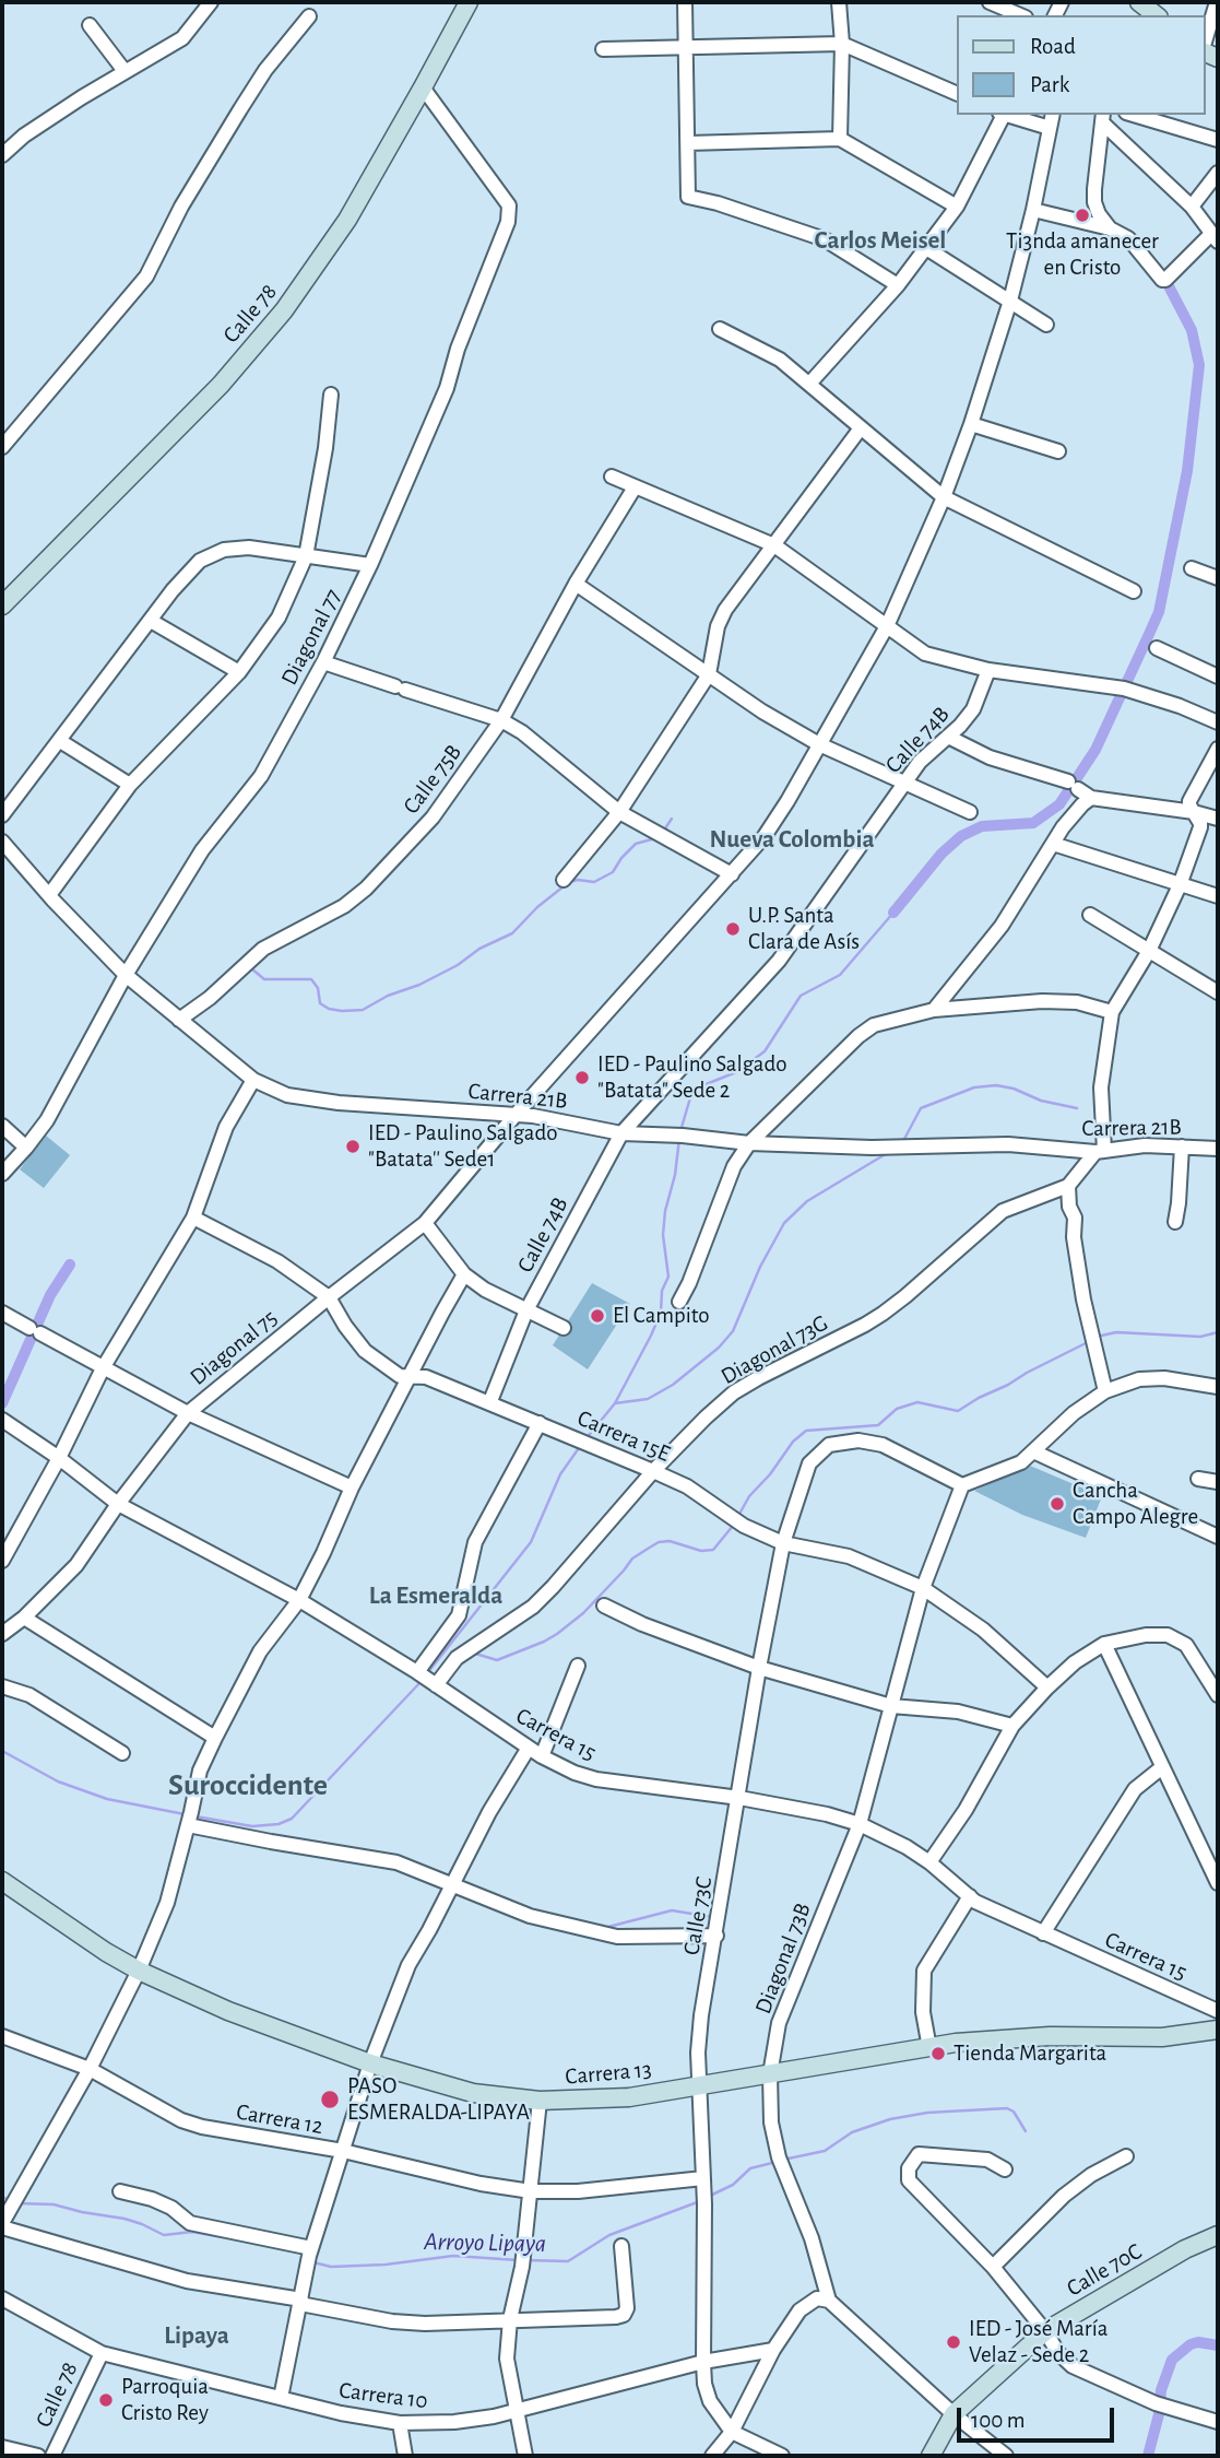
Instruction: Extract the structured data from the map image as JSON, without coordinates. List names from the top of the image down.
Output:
{
  "streets": {
    "street": [
      "Calle 78",
      "Diagonal 77",
      "Calle 74B",
      "Calle 75B",
      "Carrera 21B",
      "Diagonal 75",
      "Diagonal 73G",
      "Carrera 15E",
      "Carrera 15",
      "Calle 73C",
      "Diagonal 73B",
      "Carrera 13",
      "Carrera 12",
      "Calle 70C",
      "Carrera 10"
    ]
  },
  "crossings": [
    ["Calle 78", "Diagonal 77"],
    ["Calle 78", "Carrera 10"],
    ["Diagonal 77", "Carrera 21B"],
    ["Calle 74B", "Carrera 21B"],
    ["Calle 74B", "Carrera 15E"],
    ["Calle 75B", "Carrera 21B"],
    ["Carrera 21B", "Diagonal 75"],
    ["Diagonal 75", "Carrera 15E"],
    ["Diagonal 75", "Carrera 15"],
    ["Diagonal 73G", "Carrera 15E"],
    ["Diagonal 73G", "Carrera 15"],
    ["Carrera 15E", "Calle 73C"],
    ["Carrera 15E", "Diagonal 73B"],
    ["Carrera 15", "Calle 73C"],
    ["Carrera 15", "Diagonal 73B"],
    ["Calle 73C", "Diagonal 73B"],
    ["Calle 73C", "Carrera 13"],
    ["Calle 73C", "Carrera 12"],
    ["Calle 73C", "Carrera 10"],
    ["Diagonal 73B", "Carrera 13"]
  ],
  "districts": [
    "Carlos Meisel",
    "Nueva Colombia",
    "La Esmeralda",
    "Suroccidente",
    "Lipaya"
  ],
  "water": ["Arroyo Lipaya"],
  "places": [
    "Ti3nda amanecer en Cristo",
    "U.P. Santa Clara de Asís",
    "IED - Paulino Salgado \"Batata\" Sede 2",
    "IED - Paulino Salgado \"Batata'' Sede1",
    "El Campito",
    "Cancha Campo Alegre",
    "Tienda Margarita",
    "PASO ESMERALDA-LIPAYA",
    "IED - José María Velaz - Sede 2",
    "Parroquia Cristo Rey"
  ],
  "legend": ["Road", "Park"],
  "scale_bar": "100 m"
}
